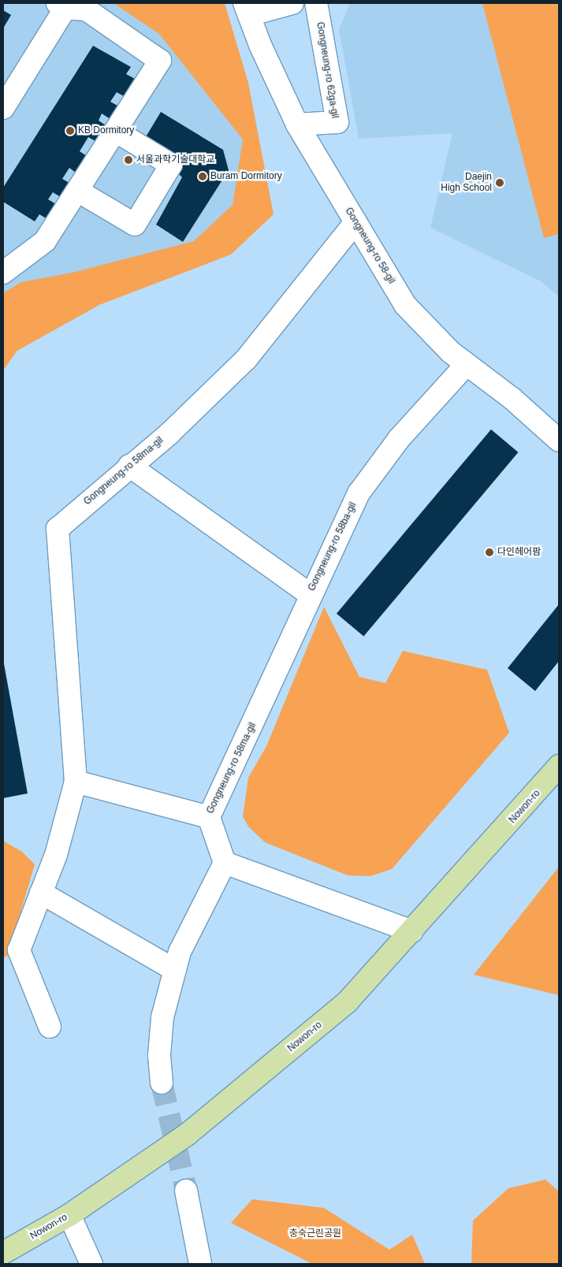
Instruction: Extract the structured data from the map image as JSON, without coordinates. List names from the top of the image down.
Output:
{
  "streets": {
    "main road": ["Nowon-ro"],
    "street": [
      "Gongneung-ro 62ga-gil",
      "Gongneung-ro 58-gil",
      "Gongneung-ro 58ma-gil",
      "Gongneung-ro 58ba-gil"
    ]
  },
  "crossings": [
    ["Gongneung-ro 62ga-gil", "Gongneung-ro 58-gil"],
    ["Gongneung-ro 58-gil", "Gongneung-ro 58ma-gil"],
    ["Gongneung-ro 58-gil", "Gongneung-ro 58ba-gil"],
    ["Gongneung-ro 58ma-gil", "Gongneung-ro 58ba-gil"]
  ],
  "parks": ["충숙근린공원"],
  "places": [
    "KB Dormitory",
    "서울과학기술대학교",
    "Buram Dormitory",
    "Daejin High School",
    "다인헤어팜"
  ]
}
